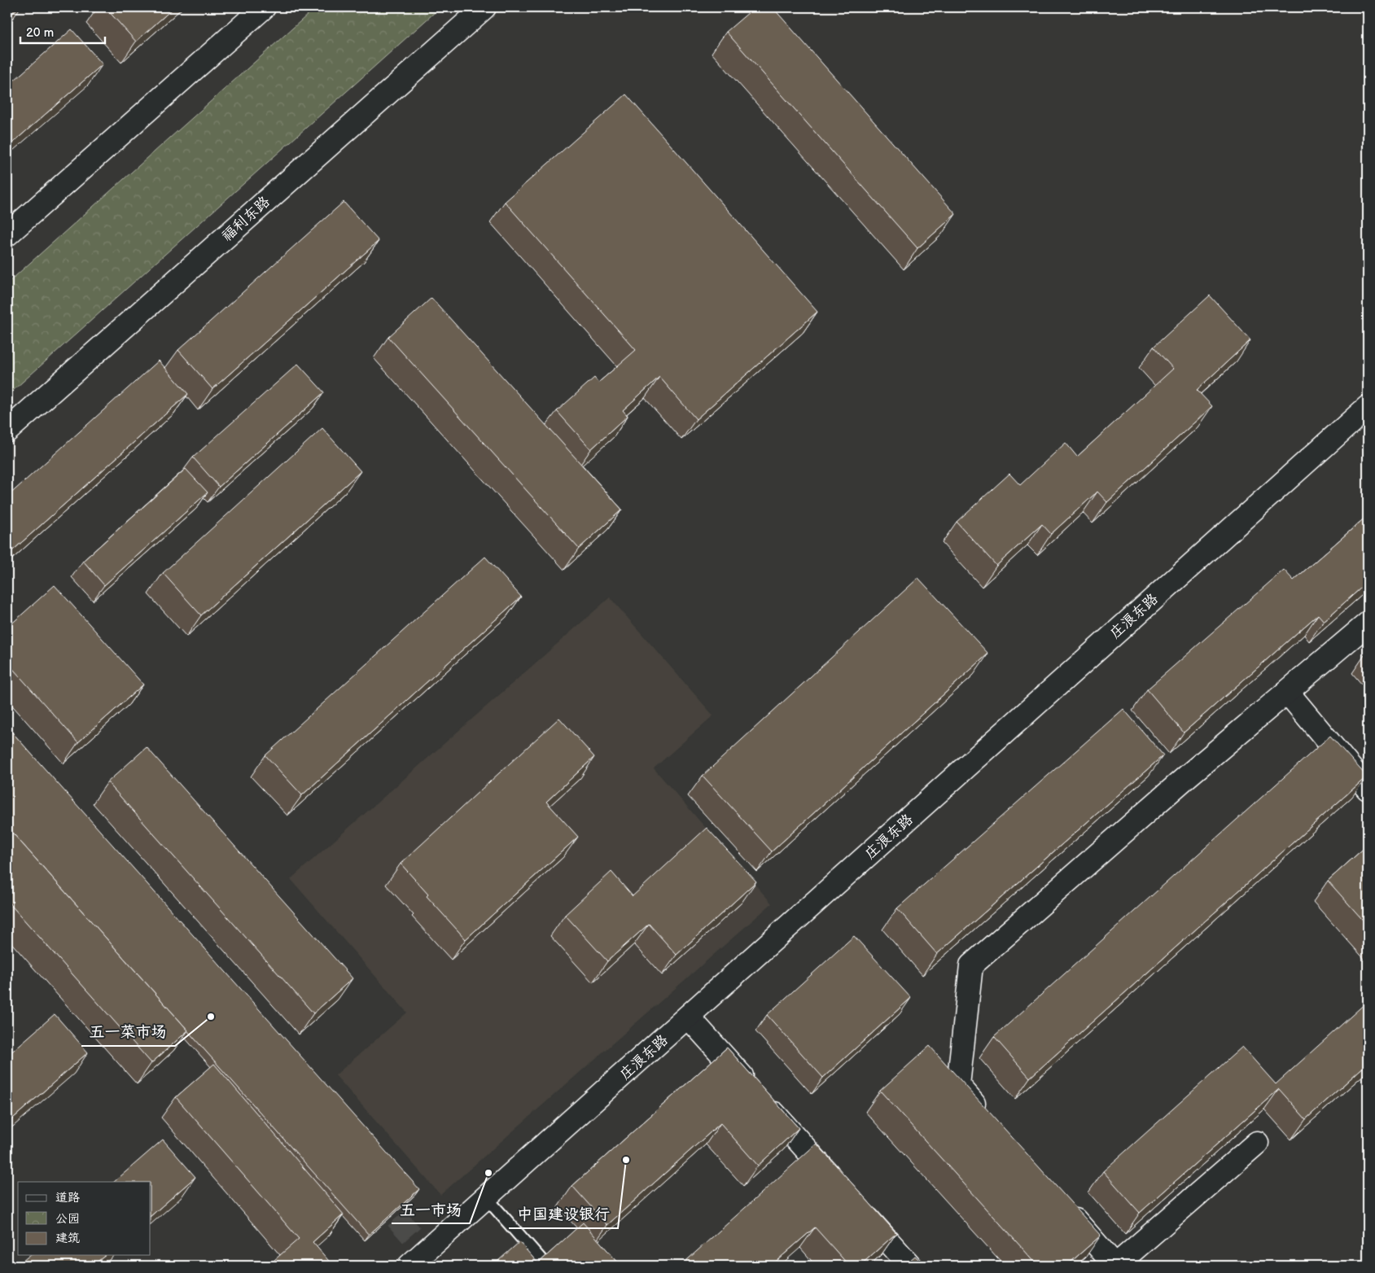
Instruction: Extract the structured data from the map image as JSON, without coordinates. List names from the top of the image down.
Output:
{
  "streets": {
    "street": ["福利东路", "庄浪东路"]
  },
  "places": ["五一菜市场", "中国建设银行", "五一市场"],
  "legend": ["道路", "公园", "建筑"],
  "scale_bar": "20 m"
}
